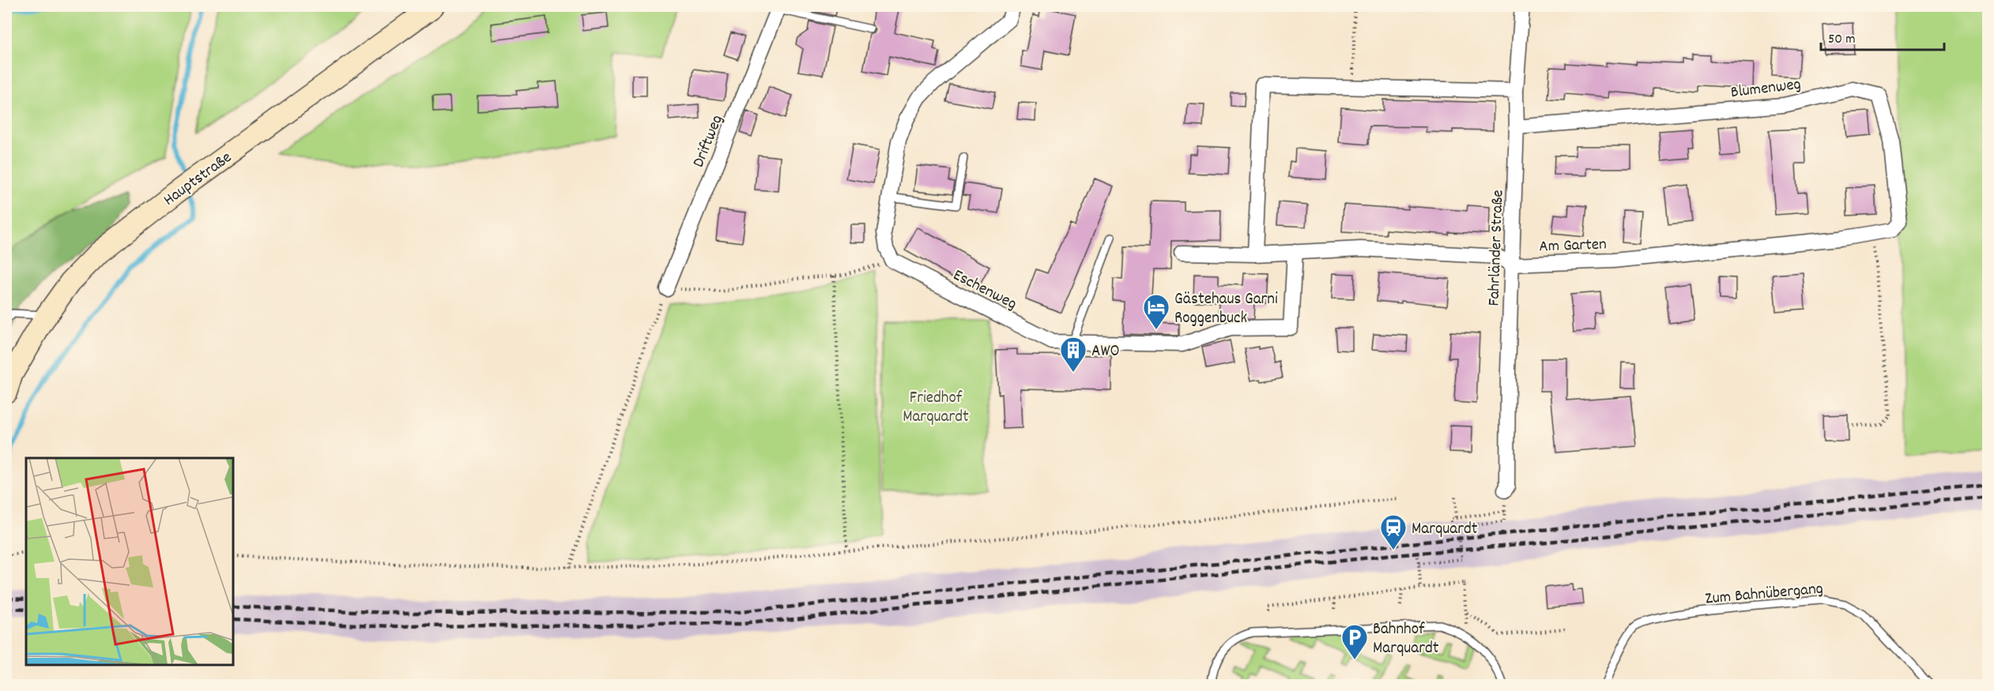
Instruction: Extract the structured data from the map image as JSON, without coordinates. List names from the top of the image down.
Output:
{
  "streets": {
    "street": [
      "Blumenweg",
      "Driftweg",
      "Hauptstraße",
      "Am Garten",
      "Fahrländer Straße",
      "Eschenweg"
    ],
    "lane": ["Zum Bahnübergang"]
  },
  "crossings": [
    ["Blumenweg", "Am Garten"],
    ["Blumenweg", "Fahrländer Straße"],
    ["Am Garten", "Fahrländer Straße"],
    ["Am Garten", "Eschenweg"]
  ],
  "parks": ["Friedhof Marquardt"],
  "places": {
    "hotel": ["Gästehaus Garni Roggenbuck"],
    "building": ["AWO"],
    "station": ["Marquardt"],
    "parking": ["Bahnhof Marquardt"]
  },
  "scale_bar": "50 m"
}
